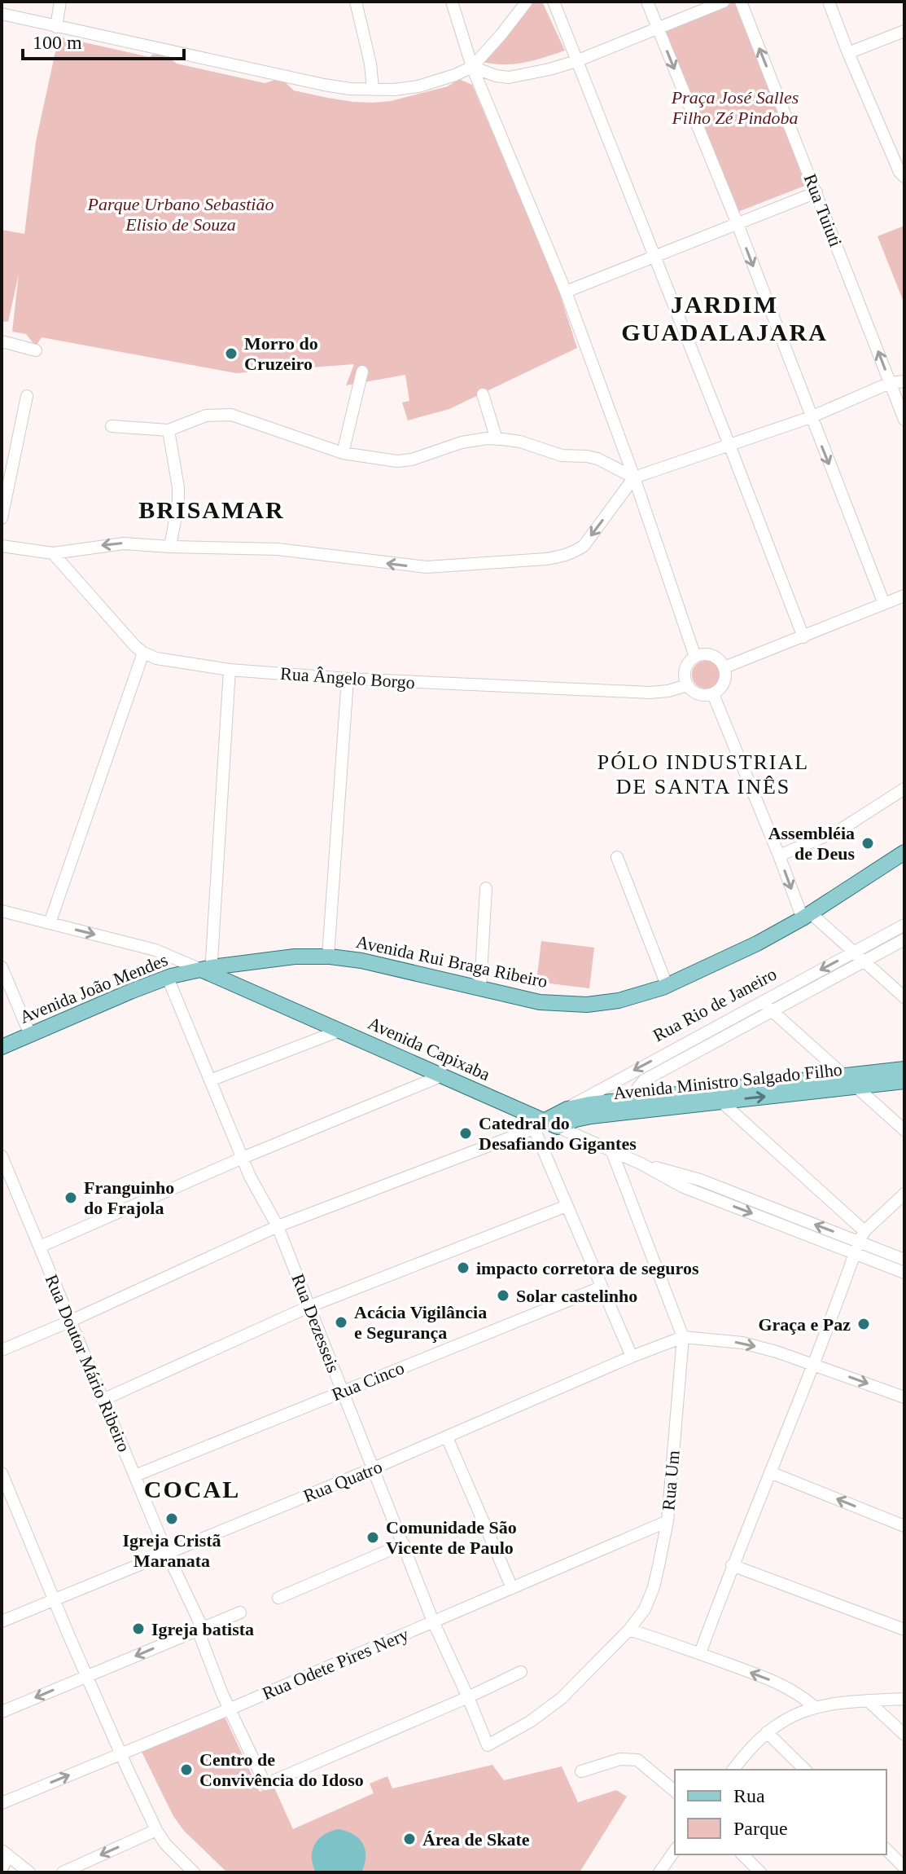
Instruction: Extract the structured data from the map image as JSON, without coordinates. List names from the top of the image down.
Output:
{
  "streets": {
    "main road": [
      "Avenida Rui Braga Ribeiro",
      "Avenida João Mendes",
      "Avenida Capixaba",
      "Avenida Ministro Salgado Filho"
    ],
    "street": [
      "Rua Tuiuti",
      "Rua Ângelo Borgo",
      "Rua Rio de Janeiro",
      "Rua Dezesseis",
      "Rua Doutor Mário Ribeiro",
      "Rua Cinco",
      "Rua Um",
      "Rua Quatro",
      "Rua Odete Pires Nery"
    ]
  },
  "crossings": [
    ["Avenida Rui Braga Ribeiro", "Avenida João Mendes"],
    ["Avenida Rui Braga Ribeiro", "Avenida Capixaba"],
    ["Avenida João Mendes", "Avenida Capixaba"],
    ["Avenida João Mendes", "Rua Dezesseis"],
    ["Rua Rio de Janeiro", "Avenida Capixaba"],
    ["Rua Rio de Janeiro", "Avenida Ministro Salgado Filho"],
    ["Rua Rio de Janeiro", "Rua Dezesseis"],
    ["Rua Rio de Janeiro", "Rua Doutor Mário Ribeiro"],
    ["Avenida Capixaba", "Avenida Ministro Salgado Filho"],
    ["Avenida Capixaba", "Rua Um"],
    ["Rua Dezesseis", "Rua Doutor Mário Ribeiro"],
    ["Rua Dezesseis", "Rua Cinco"],
    ["Rua Dezesseis", "Rua Um"],
    ["Rua Dezesseis", "Rua Quatro"],
    ["Rua Dezesseis", "Rua Odete Pires Nery"],
    ["Rua Doutor Mário Ribeiro", "Rua Cinco"],
    ["Rua Doutor Mário Ribeiro", "Rua Quatro"],
    ["Rua Doutor Mário Ribeiro", "Rua Odete Pires Nery"],
    ["Rua Um", "Rua Quatro"],
    ["Rua Um", "Rua Odete Pires Nery"]
  ],
  "districts": [
    "JARDIM GUADALAJARA",
    "BRISAMAR",
    "PÓLO INDUSTRIAL DE SANTA INÊS",
    "COCAL"
  ],
  "parks": ["Praça José Salles Filho Zé Pindoba", "Parque Urbano Sebastião Elisio de Souza"],
  "places": [
    "Morro do Cruzeiro",
    "Assembléia de Deus",
    "Catedral do Desafiando Gigantes",
    "Franguinho do Frajola",
    "impacto corretora de seguros",
    "Solar castelinho",
    "Acácia Vigilância e Segurança",
    "Graça e Paz",
    "Igreja Cristã Maranata",
    "Comunidade São Vicente de Paulo",
    "Igreja batista",
    "Centro de Convivência do Idoso",
    "Área de Skate"
  ],
  "legend": ["Rua", "Parque"],
  "scale_bar": "100 m"
}
